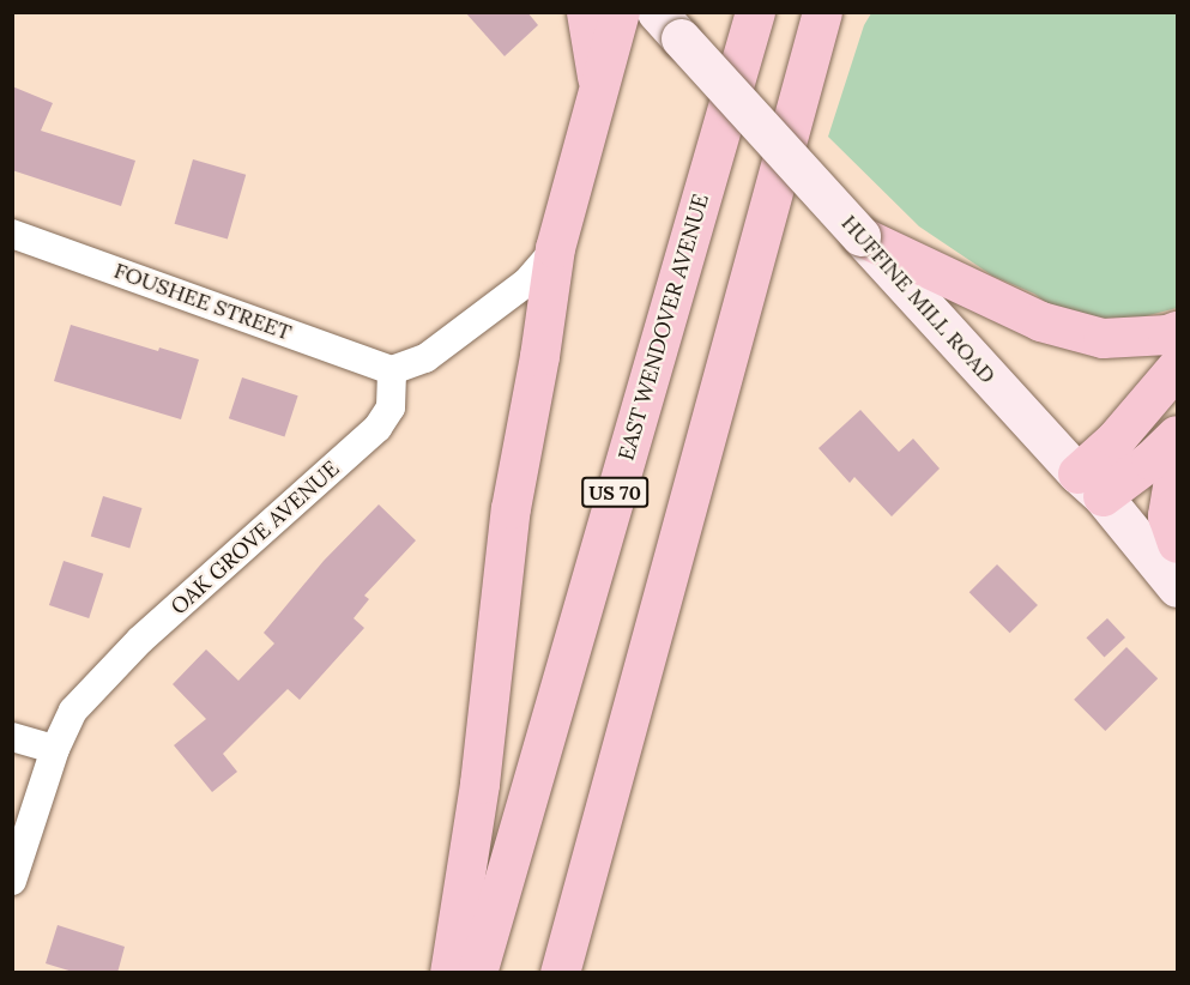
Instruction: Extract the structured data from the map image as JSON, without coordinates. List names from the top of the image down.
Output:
{
  "streets": {
    "highway": ["EAST WENDOVER AVENUE", "US 70"],
    "main road": ["HUFFINE MILL ROAD"],
    "street": ["FOUSHEE STREET", "OAK GROVE AVENUE"]
  },
  "crossings": [
    ["FOUSHEE STREET", "OAK GROVE AVENUE"]
  ]
}
